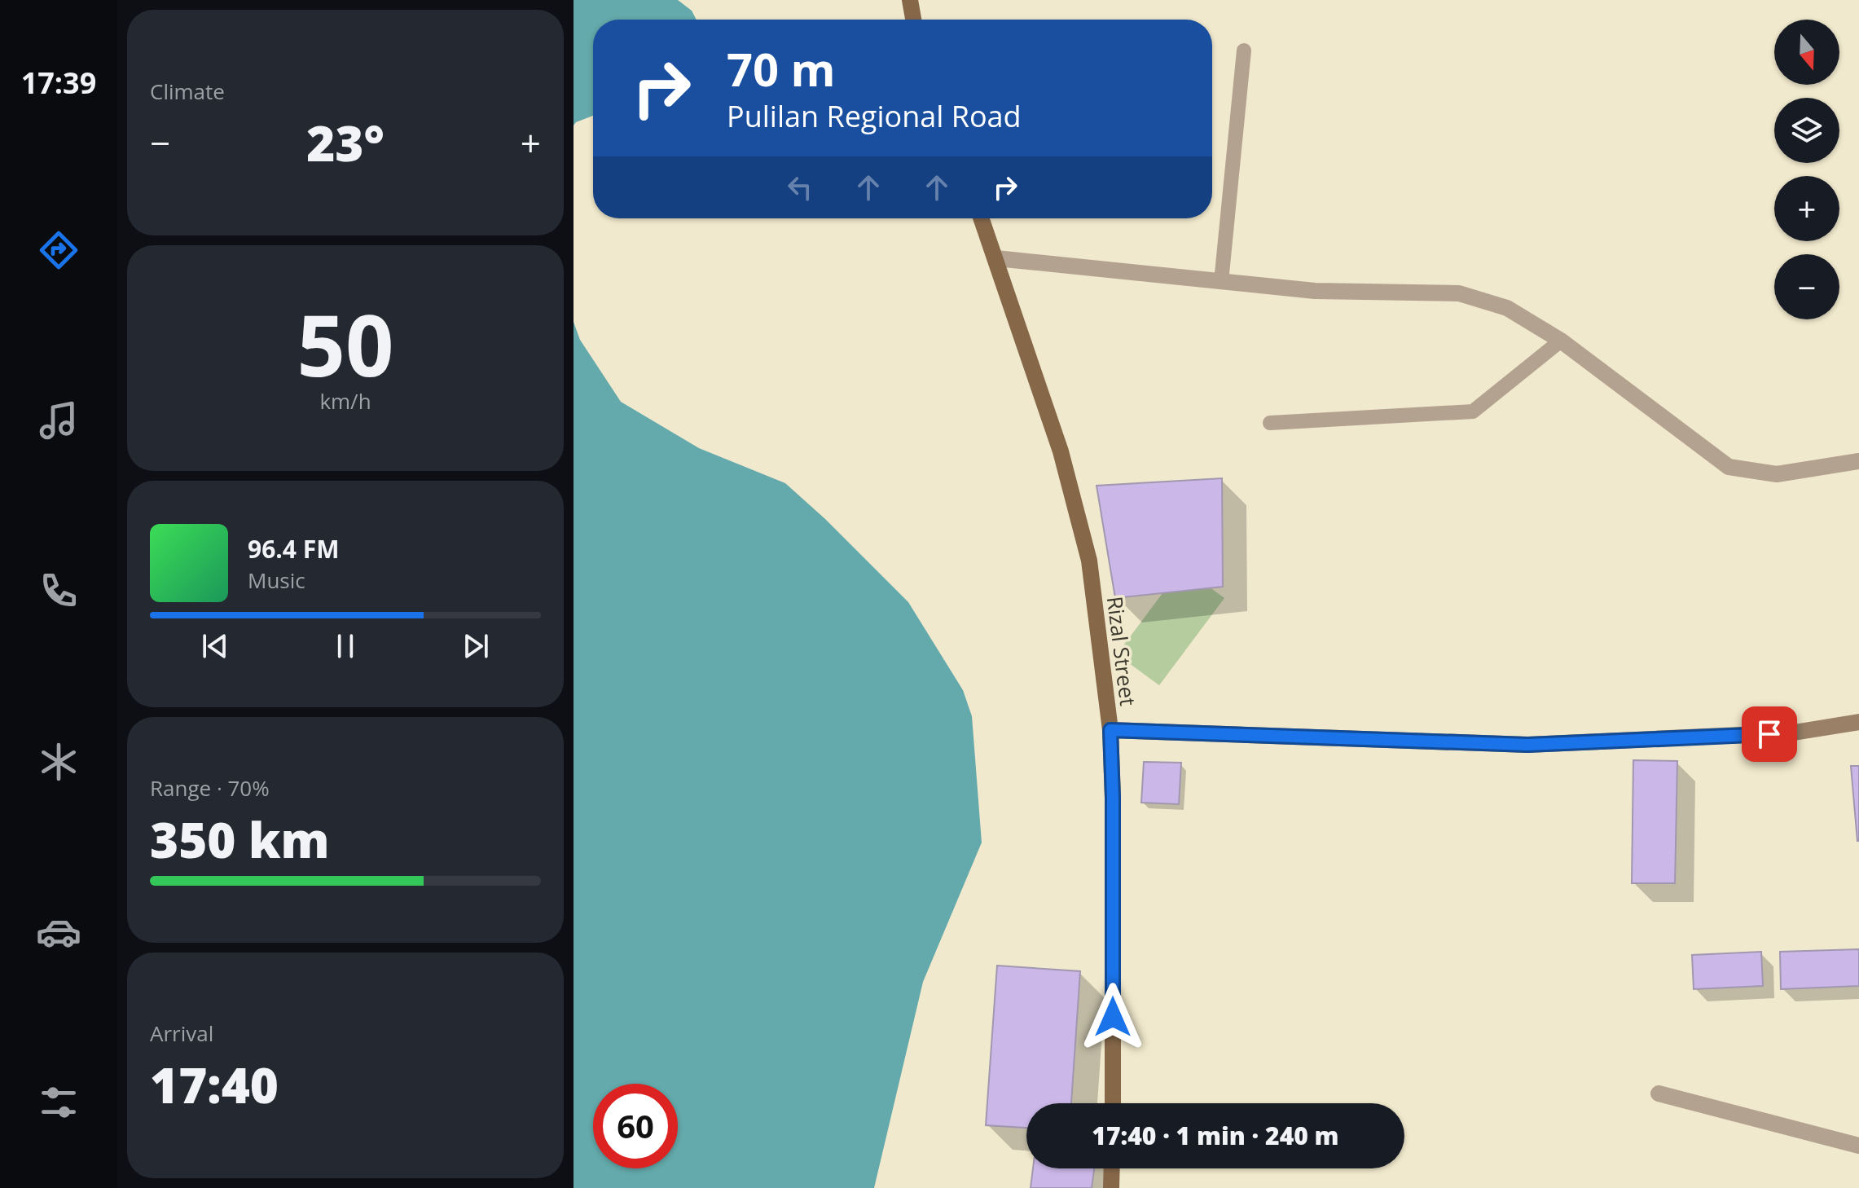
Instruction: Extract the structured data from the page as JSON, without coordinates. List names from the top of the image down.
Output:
{
  "streets": {
    "main road": ["Rizal Street"]
  },
  "north": "bottom",
  "page": {
    "tabs": "17:39",
    "tile": [
      "Climate",
      ["50", "km/h"],
      ["Range · 70%", "350 km"],
      ["Arrival", "17:40"]
    ],
    "map_buttons": ["+", "−"],
    "turn": ["70 m", "Pulilan Regional Road"],
    "heat": ["−", "23°", "+"],
    "song": ["96.4 FM", "Music"],
    "limit": "60",
    "trip": "17:40 · 1 min · 240 m"
  }
}
